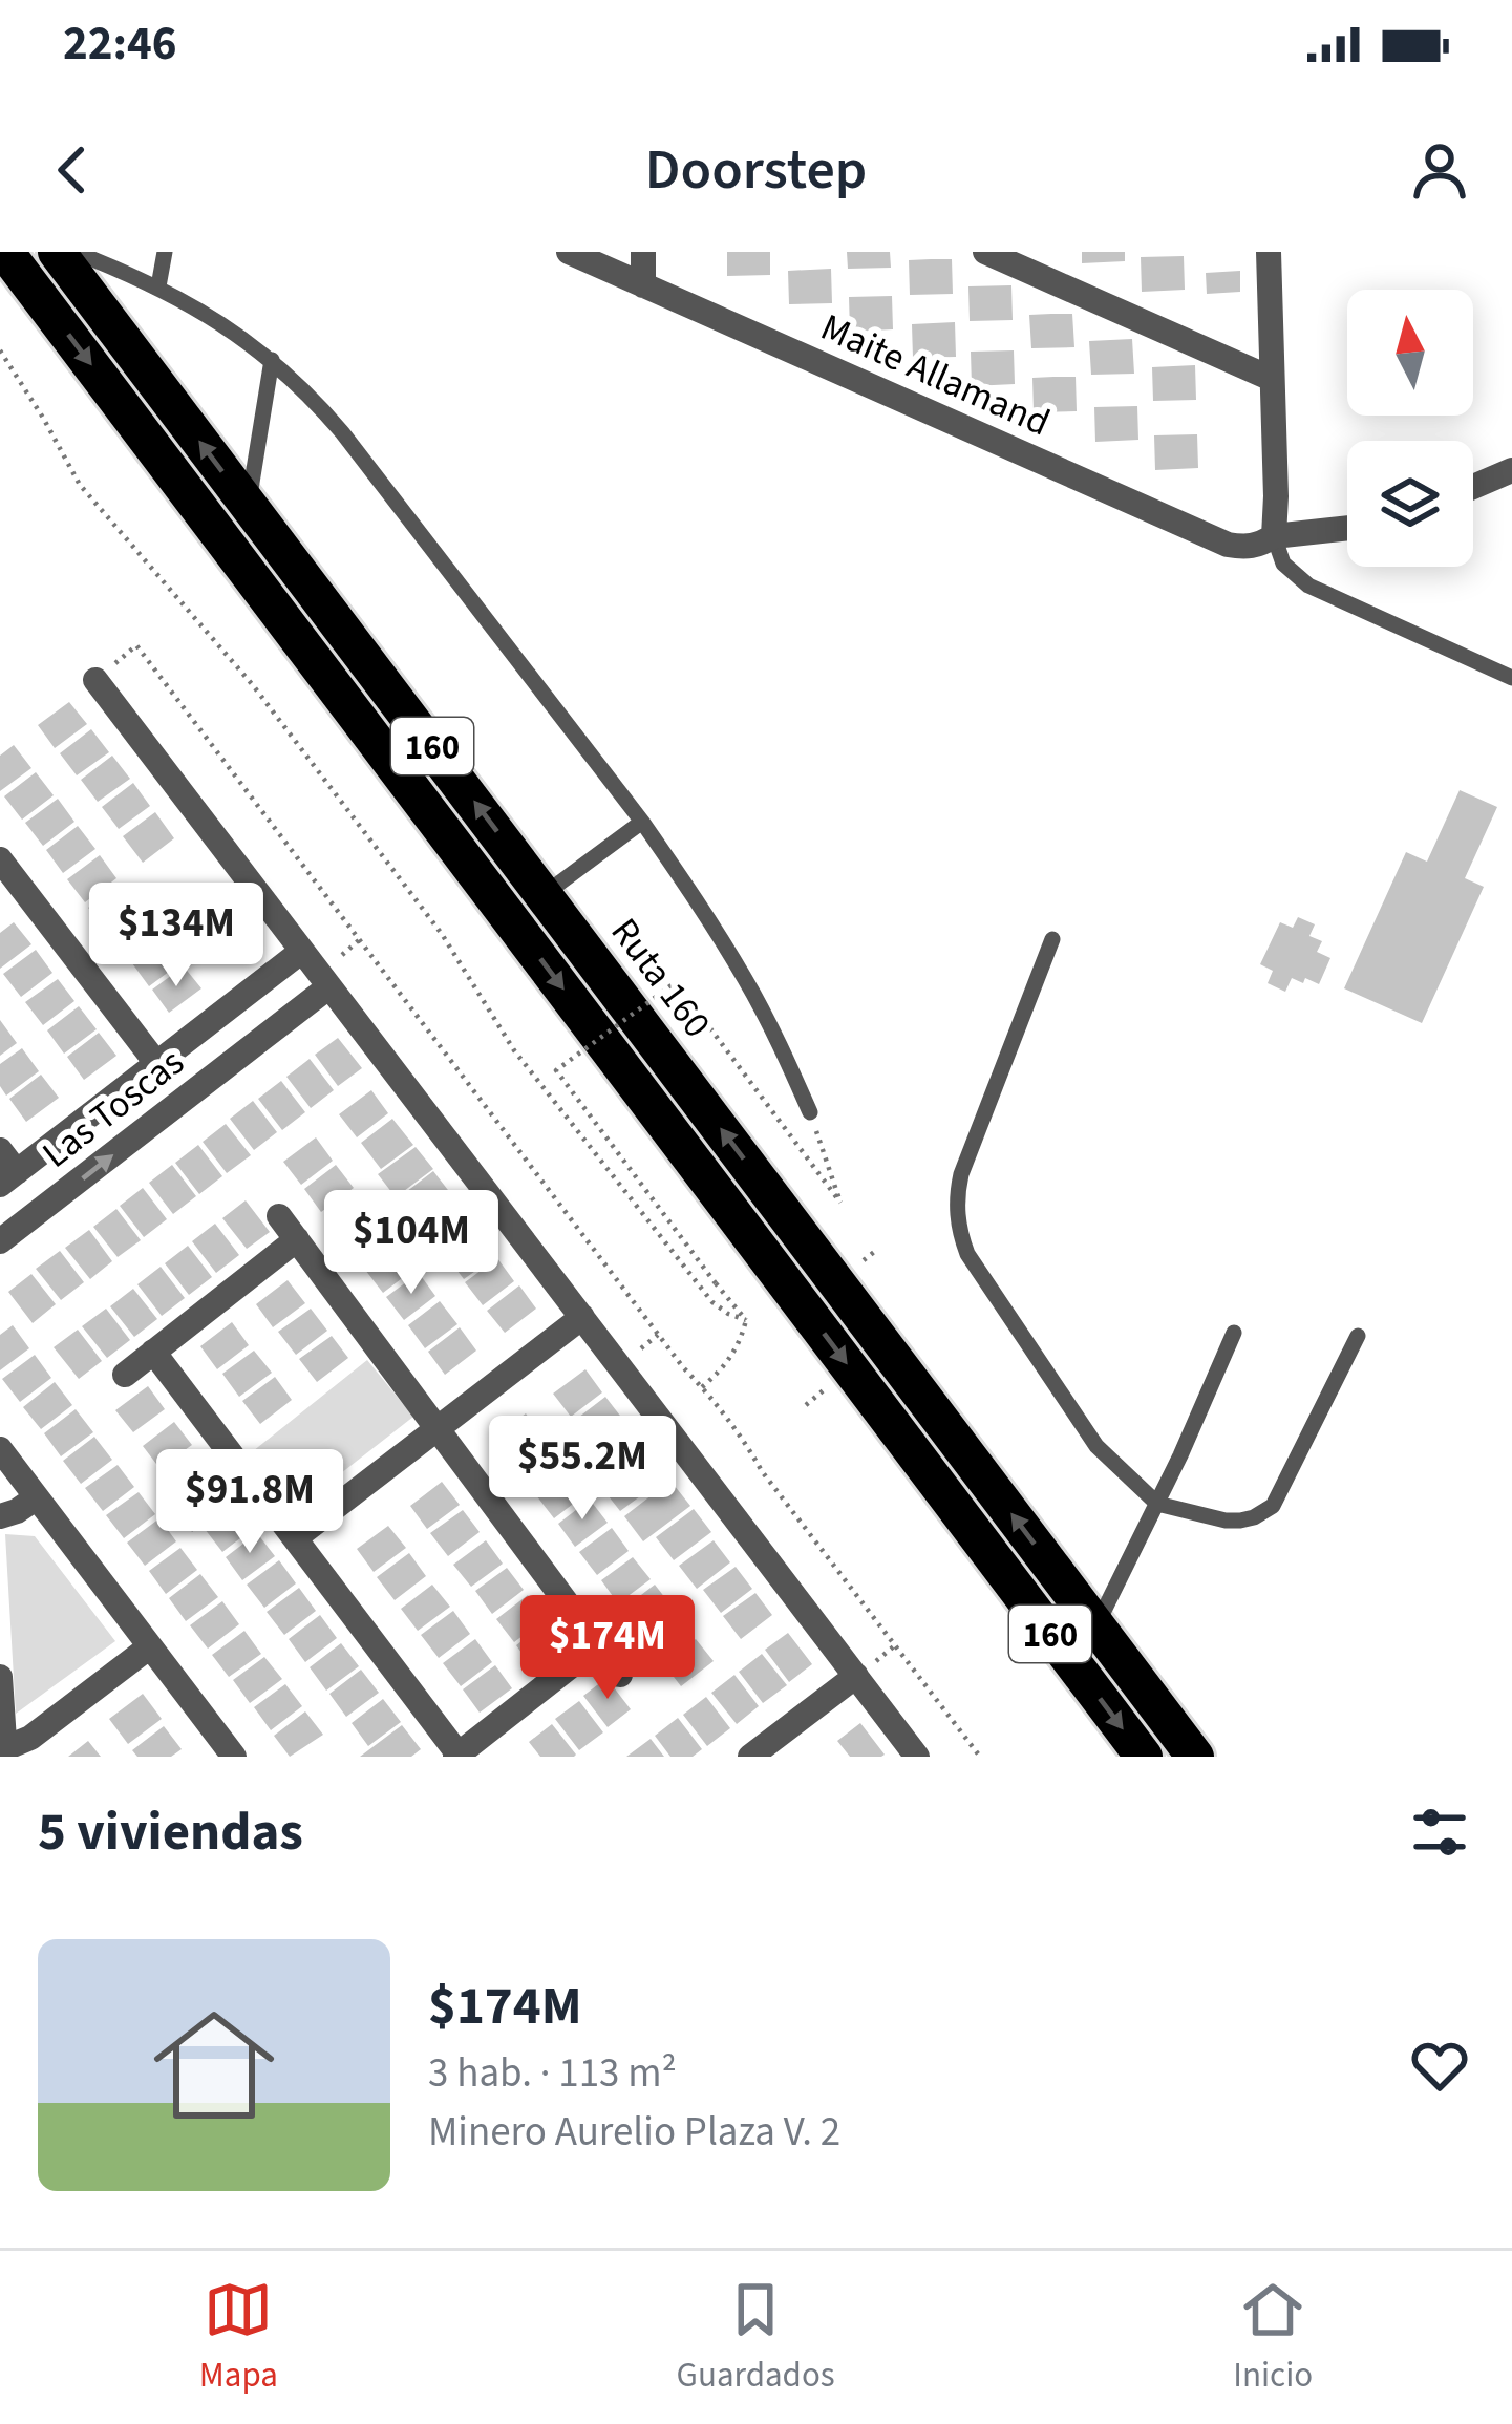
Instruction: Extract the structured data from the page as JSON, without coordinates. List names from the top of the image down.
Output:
{
  "streets": {
    "highway": ["160", "Ruta 160"],
    "street": ["Maite Allamand", "Las Toscas"]
  },
  "north": "top",
  "page": {
    "status": "22:46",
    "header": "Doorstep",
    "price": [
      "$134M",
      "$104M",
      "$55.2M",
      "$91.8M",
      "$174M"
    ],
    "heading": "5 viviendas",
    "list": [
      {
        "name": "$174M",
        "note": "3 hab. · 113 m² · Minero Aurelio Plaza V. 2"
      }
    ],
    "tabs": ["Mapa", "Guardados", "Inicio"]
  }
}
